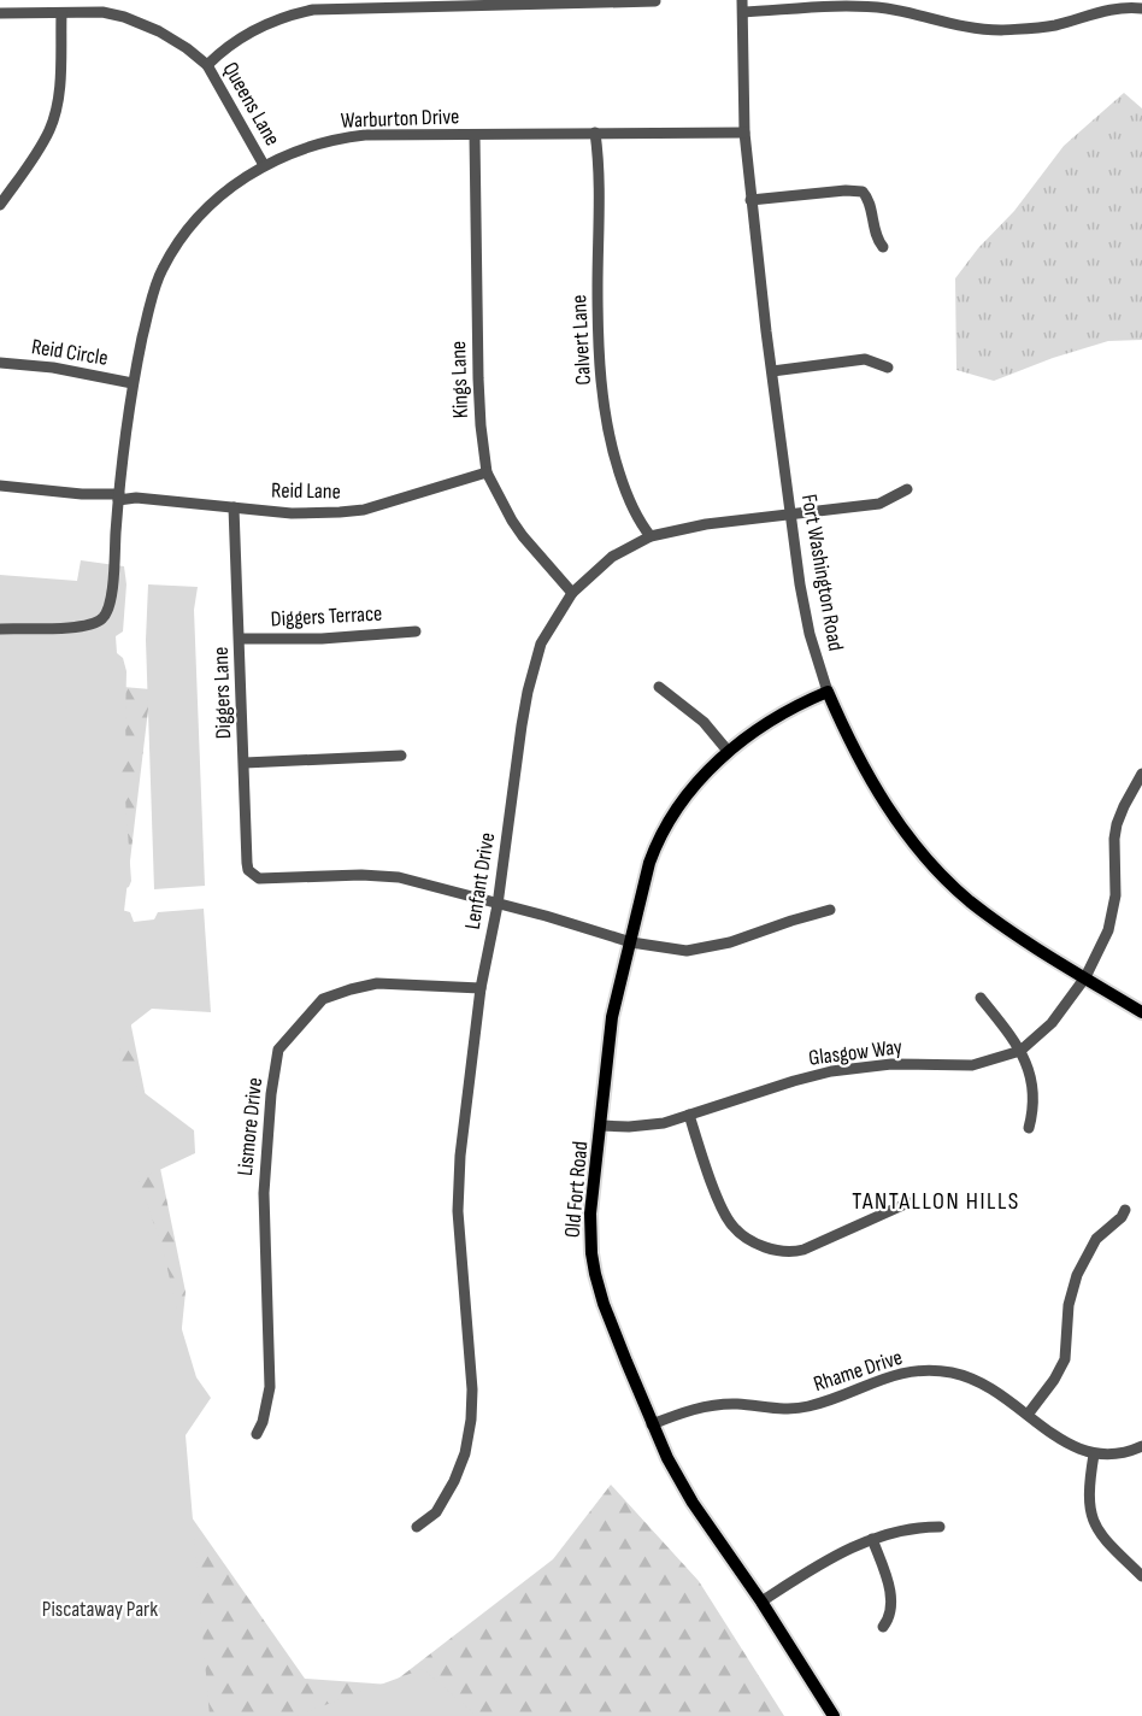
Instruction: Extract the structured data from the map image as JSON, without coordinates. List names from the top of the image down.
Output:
{
  "streets": {
    "main road": ["Fort Washington Road", "Old Fort Road"],
    "street": [
      "Queens Lane",
      "Warburton Drive",
      "Calvert Lane",
      "Reid Circle",
      "Kings Lane",
      "Reid Lane",
      "Diggers Terrace",
      "Diggers Lane",
      "Lenfant Drive",
      "Glasgow Way",
      "Lismore Drive",
      "Rhame Drive"
    ]
  },
  "crossings": [
    ["Queens Lane", "Warburton Drive"],
    ["Warburton Drive", "Calvert Lane"],
    ["Warburton Drive", "Reid Circle"],
    ["Warburton Drive", "Kings Lane"],
    ["Warburton Drive", "Reid Lane"],
    ["Warburton Drive", "Fort Washington Road"],
    ["Calvert Lane", "Lenfant Drive"],
    ["Kings Lane", "Reid Lane"],
    ["Kings Lane", "Lenfant Drive"],
    ["Reid Lane", "Diggers Lane"],
    ["Fort Washington Road", "Lenfant Drive"],
    ["Fort Washington Road", "Glasgow Way"],
    ["Fort Washington Road", "Old Fort Road"],
    ["Diggers Terrace", "Diggers Lane"],
    ["Diggers Lane", "Lenfant Drive"],
    ["Lenfant Drive", "Lismore Drive"],
    ["Glasgow Way", "Old Fort Road"],
    ["Old Fort Road", "Rhame Drive"]
  ],
  "districts": ["TANTALLON HILLS"],
  "parks": ["Piscataway Park"]
}
